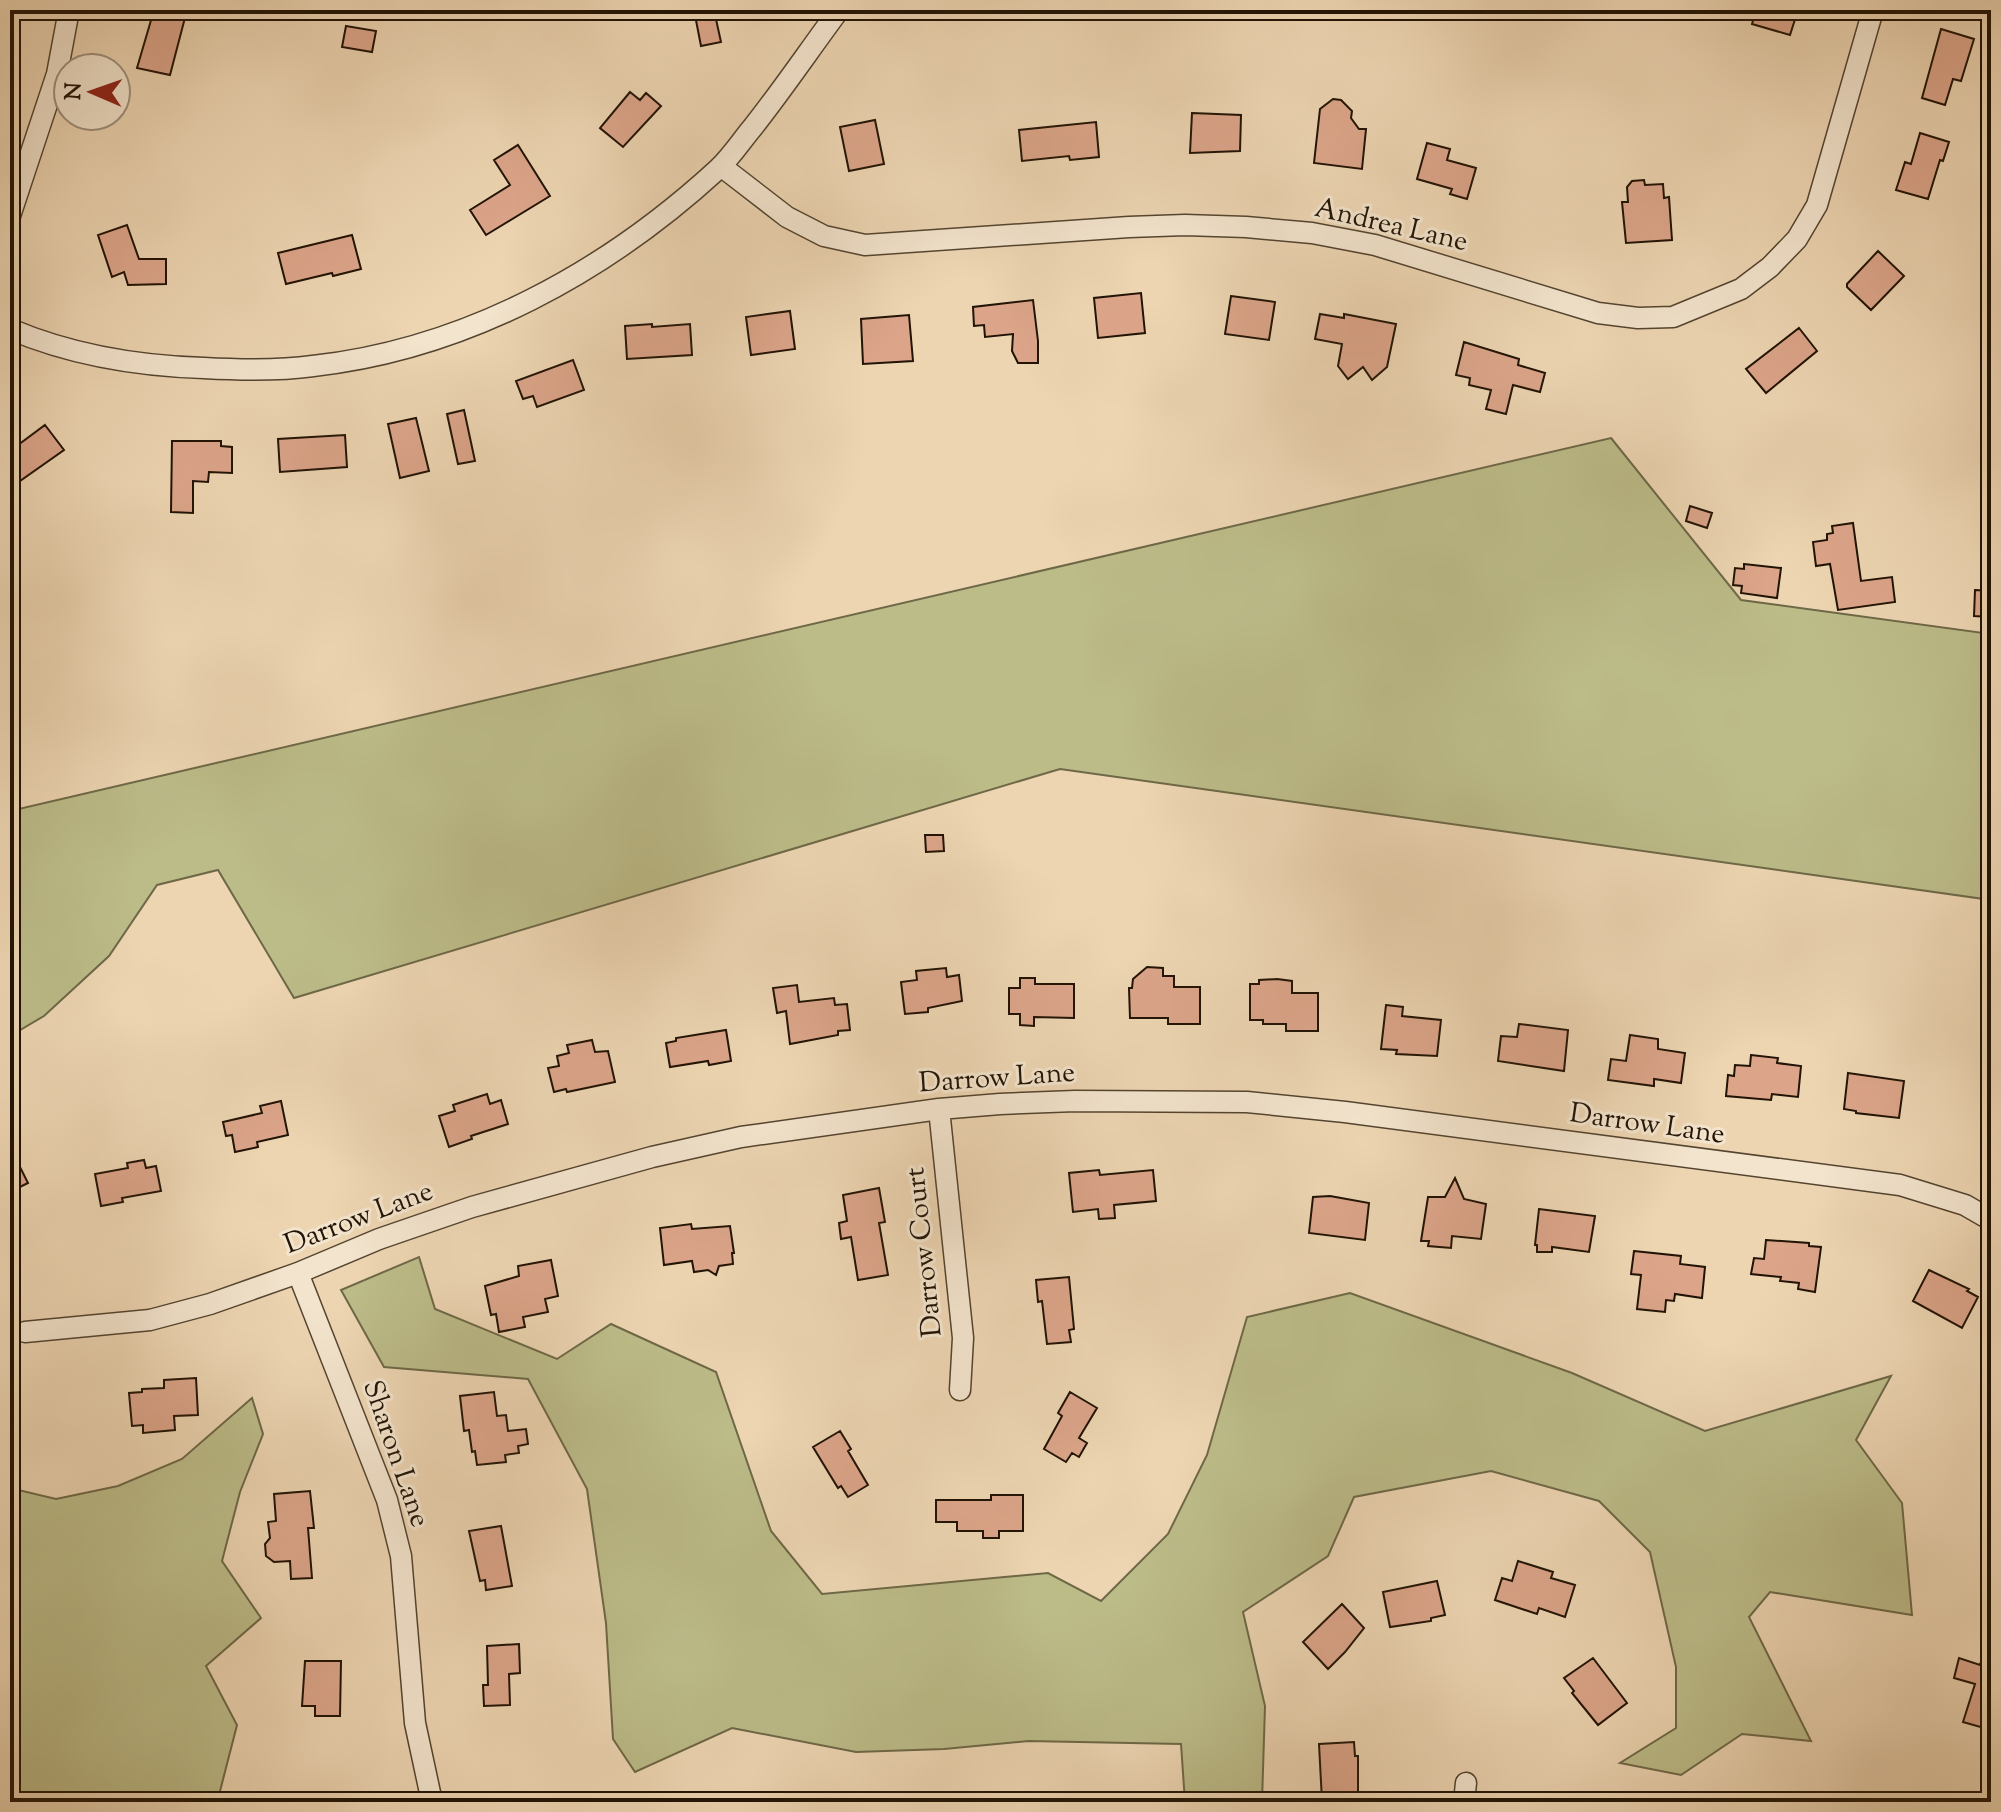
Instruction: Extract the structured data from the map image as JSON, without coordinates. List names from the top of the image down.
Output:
{
  "streets": {
    "street": [
      "Andrea Lane",
      "Darrow Lane",
      "Darrow Court",
      "Sharon Lane"
    ]
  },
  "crossings": [
    ["Darrow Lane", "Darrow Court"],
    ["Darrow Lane", "Sharon Lane"]
  ],
  "north": "left"
}
